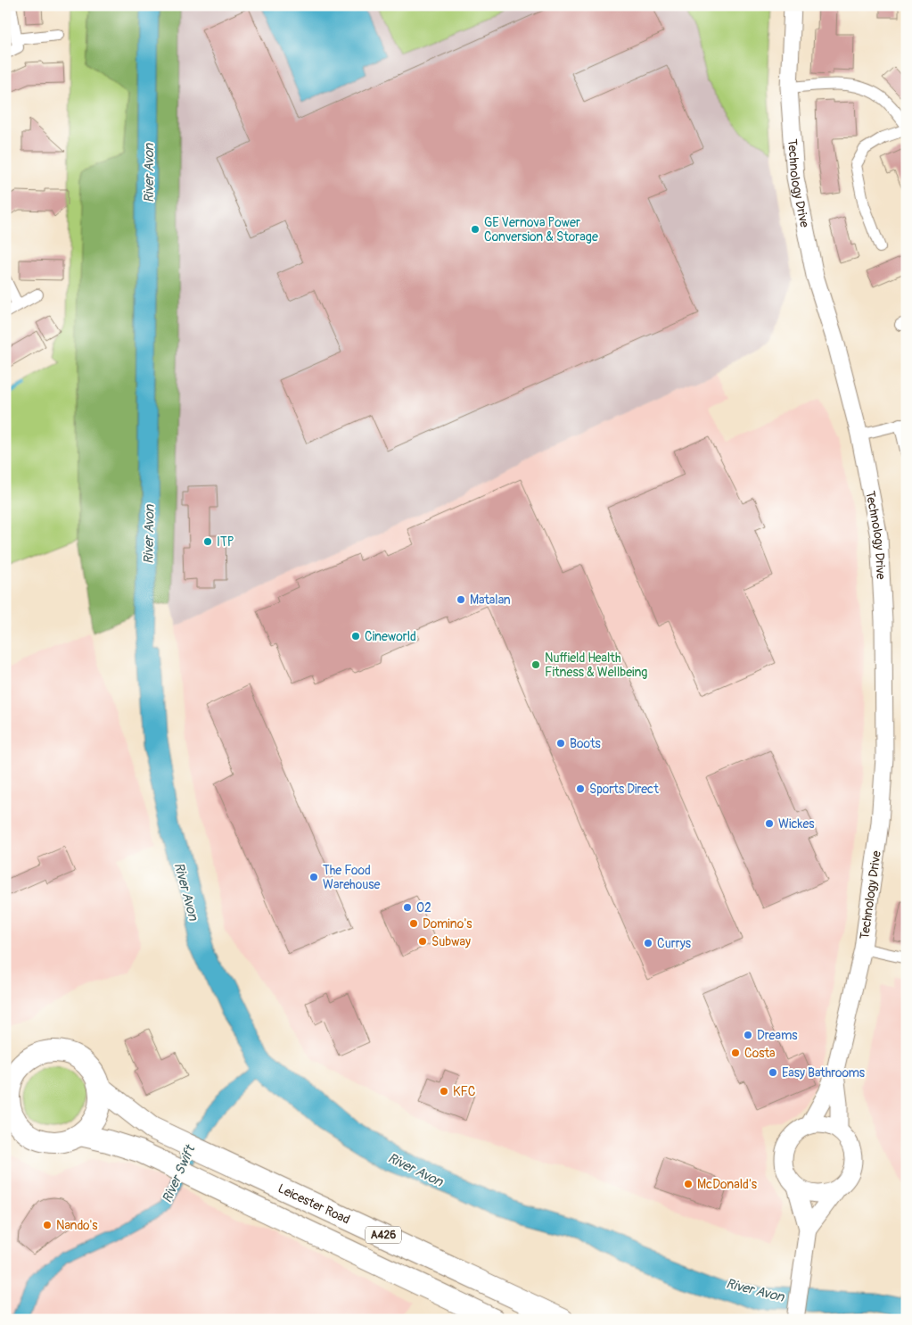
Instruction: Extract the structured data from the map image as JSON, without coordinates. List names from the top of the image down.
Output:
{
  "streets": {
    "highway": ["Leicester Road", "A426"],
    "street": ["Technology Drive"]
  },
  "crossings": [
    ["Leicester Road", "A426"]
  ],
  "water": ["River Avon", "River Swift"],
  "places": [
    "GE Vernova Power Conversion & Storage",
    "ITP",
    "Matalan",
    "Cineworld",
    "Nuffield Health Fitness & Wellbeing",
    "Boots",
    "Sports Direct",
    "Wickes",
    "The Food Warehouse",
    "O2",
    "Domino's",
    "Subway",
    "Currys",
    "Dreams",
    "Costa",
    "Easy Bathrooms",
    "KFC",
    "McDonald's",
    "Nando's"
  ]
}
